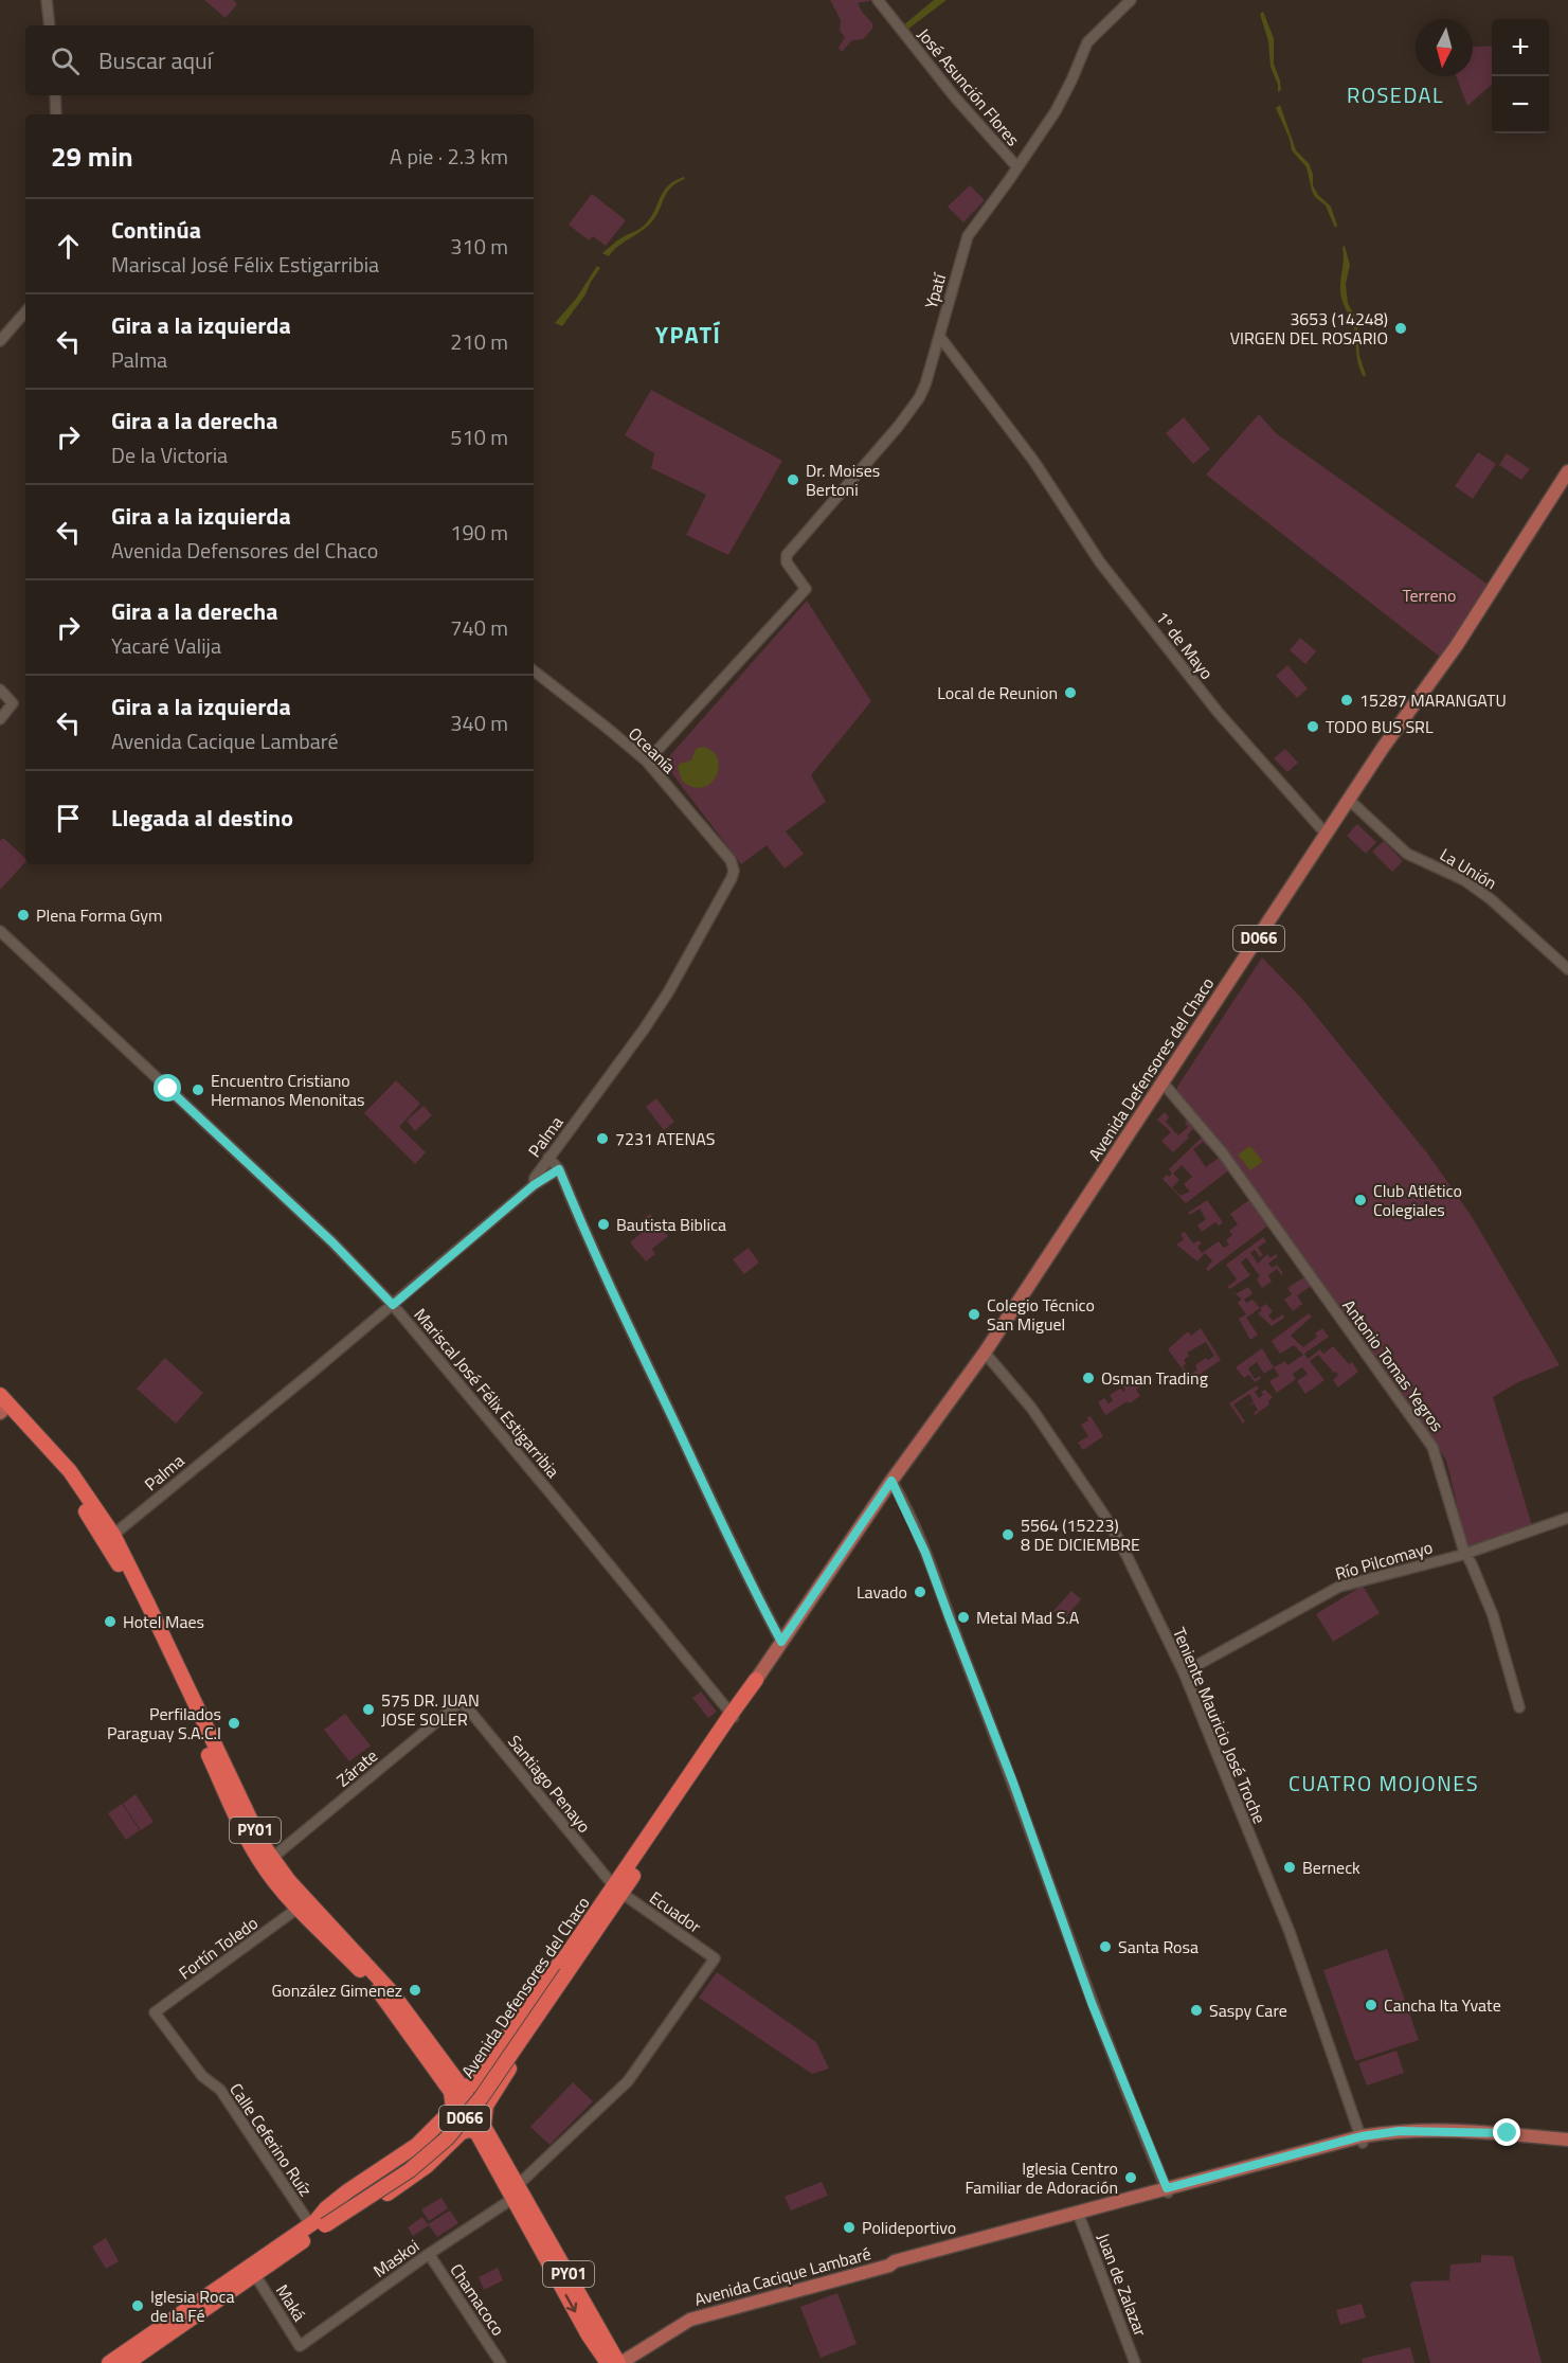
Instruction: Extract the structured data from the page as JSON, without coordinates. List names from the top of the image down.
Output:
{
  "streets": {
    "highway": ["D066", "Avenida Defensores del Chaco", "PY01"],
    "main road": ["Avenida Cacique Lambaré"],
    "street": [
      "José Asunción Flores",
      "Ypatí",
      "1º de Mayo",
      "Oceanía",
      "La Unión",
      "Palma",
      "Antonio Tomas Yegros",
      "Mariscal José Félix Estigarribia",
      "Río Pilcomayo",
      "Teniente Mauricio José Troche",
      "Zárate",
      "Santiago Penayo",
      "Ecuador",
      "Fortín Toledo",
      "Calle Ceferino Ruíz",
      "Maskoi",
      "Juan de Zalazar",
      "Chamacoco",
      "Maká"
    ]
  },
  "crossings": [
    ["José Asunción Flores", "Ypatí"],
    ["Ypatí", "1º de Mayo"],
    ["Ypatí", "Oceanía"],
    ["1º de Mayo", "Avenida Defensores del Chaco"],
    ["Oceanía", "Palma"],
    ["La Unión", "Avenida Defensores del Chaco"],
    ["Avenida Defensores del Chaco", "Antonio Tomas Yegros"],
    ["Avenida Defensores del Chaco", "Mariscal José Félix Estigarribia"],
    ["Avenida Defensores del Chaco", "Teniente Mauricio José Troche"],
    ["Avenida Defensores del Chaco", "Santiago Penayo"],
    ["Avenida Defensores del Chaco", "Ecuador"],
    ["Avenida Defensores del Chaco", "Calle Ceferino Ruíz"],
    ["Avenida Defensores del Chaco", "Maká"],
    ["Palma", "Mariscal José Félix Estigarribia"],
    ["Palma", "PY01"],
    ["Antonio Tomas Yegros", "Río Pilcomayo"],
    ["Río Pilcomayo", "Teniente Mauricio José Troche"],
    ["Teniente Mauricio José Troche", "Avenida Cacique Lambaré"],
    ["Zárate", "Santiago Penayo"],
    ["Zárate", "PY01"],
    ["Santiago Penayo", "Ecuador"],
    ["PY01", "Fortín Toledo"],
    ["PY01", "Maskoi"],
    ["PY01", "Avenida Cacique Lambaré"],
    ["Ecuador", "Maskoi"],
    ["Fortín Toledo", "Calle Ceferino Ruíz"],
    ["Maskoi", "Chamacoco"],
    ["Maskoi", "Maká"],
    ["Avenida Cacique Lambaré", "Juan de Zalazar"]
  ],
  "districts": ["ROSEDAL", "YPATÍ", "CUATRO MOJONES"],
  "parks": ["Terreno"],
  "places": [
    "3653 (14248) VIRGEN DEL ROSARIO",
    "Dr. Moises Bertoni",
    "Local de Reunion",
    "15287 MARANGATU",
    "TODO BUS SRL",
    "Plena Forma Gym",
    "Encuentro Cristiano Hermanos Menonitas",
    "7231 ATENAS",
    "Club Atlético Colegiales",
    "Bautista Biblica",
    "Colegio Técnico San Miguel",
    "Osman Trading",
    "5564 (15223) 8 DE DICIEMBRE",
    "Lavado",
    "Metal Mad S.A",
    "Hotel Maes",
    "575 DR. JUAN JOSE SOLER",
    "Perfilados Paraguay S.A.C.I",
    "Berneck",
    "Santa Rosa",
    "González Gimenez",
    "Cancha Ita Yvate",
    "Saspy Care",
    "Iglesia Centro Familiar de Adoración",
    "Polideportivo",
    "Iglesia Roca de la Fé"
  ],
  "north": "bottom",
  "page": {
    "map_buttons": ["+", "−"],
    "search": "Buscar aquí",
    "heading": ["29 min", "A pie · 2.3 km"],
    "list": [
      ["Continúa", "Mariscal José Félix Estigarribia", "310 m"],
      ["Gira a la izquierda", "Palma", "210 m"],
      ["Gira a la derecha", "De la Victoria", "510 m"],
      ["Gira a la izquierda", "Avenida Defensores del Chaco", "190 m"],
      ["Gira a la derecha", "Yacaré Valija", "740 m"],
      ["Gira a la izquierda", "Avenida Cacique Lambaré", "340 m"],
      "Llegada al destino"
    ]
  }
}
